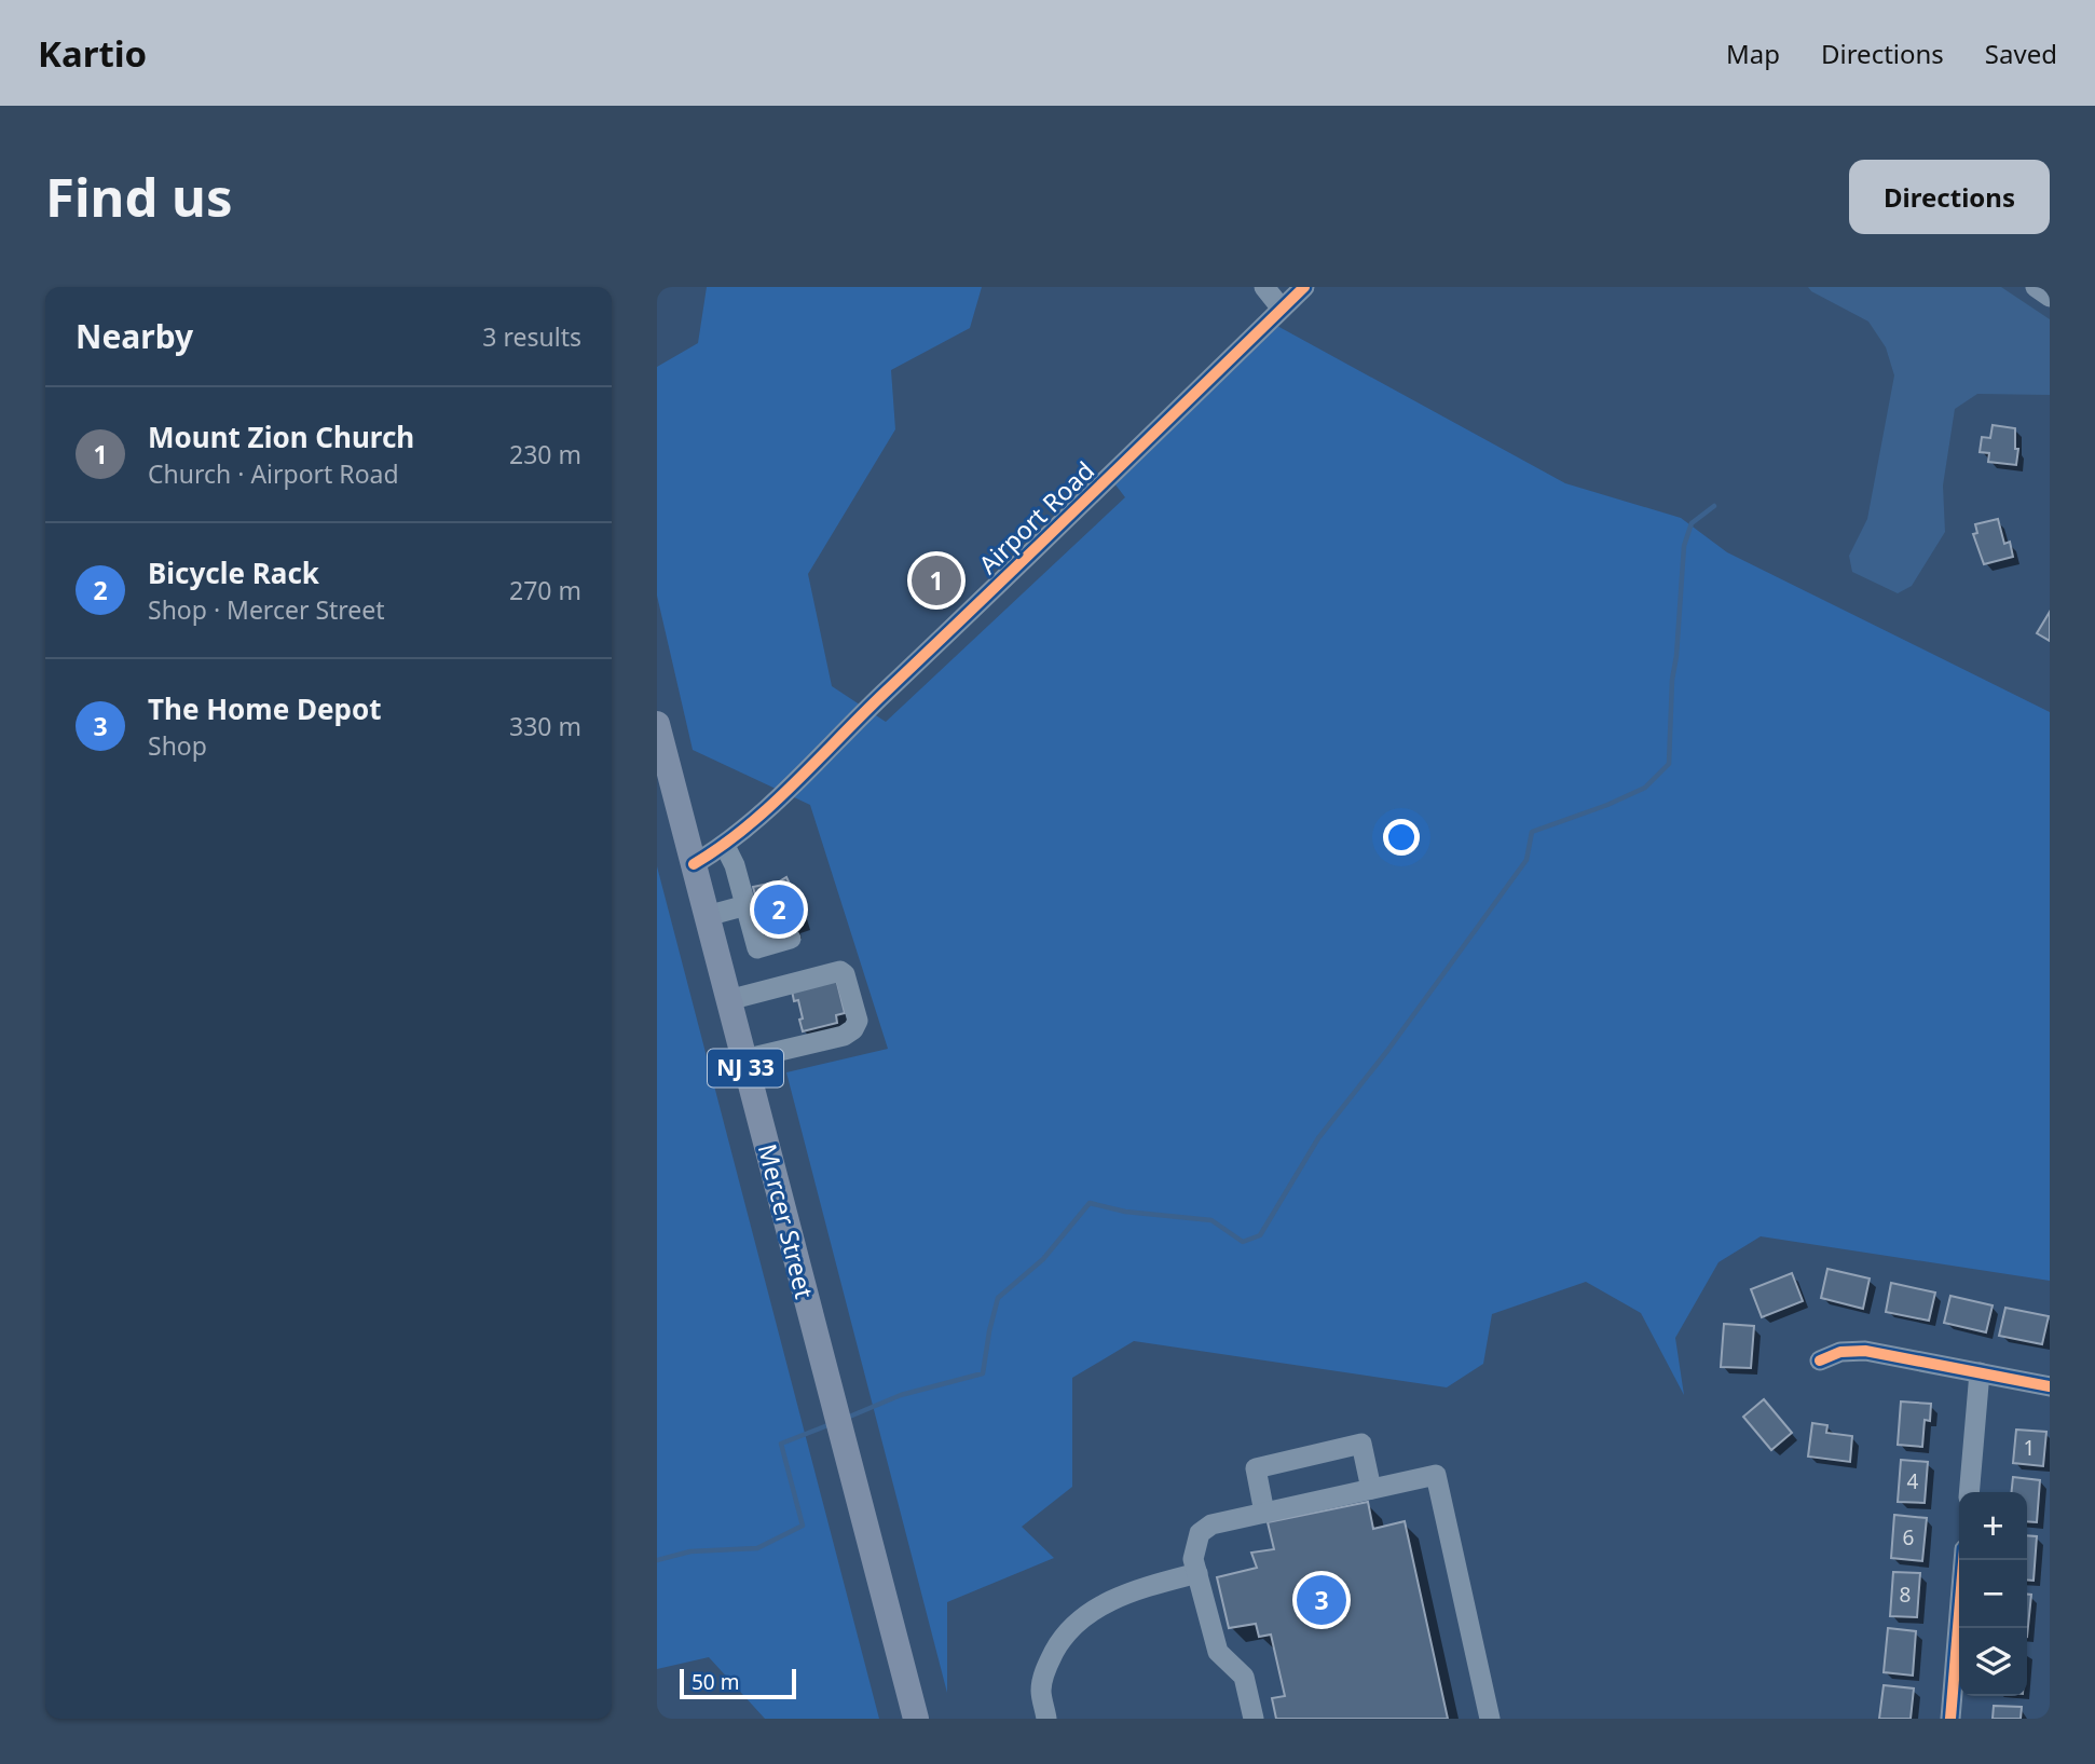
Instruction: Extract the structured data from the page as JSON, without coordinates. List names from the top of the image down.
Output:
{
  "streets": {
    "main road": ["NJ 33", "Mercer Street"],
    "street": ["Airport Road"]
  },
  "crossings": [
    ["Airport Road", "Mercer Street"]
  ],
  "house_numbers": [
    "1",
    "4",
    "6",
    "8"
  ],
  "scale_bar": "50 m",
  "page": {
    "header": "Kartio",
    "nav": ["Map", "Directions", "Saved"],
    "buttons": "Directions",
    "title": "Find us",
    "heading": ["Nearby", "3 results"],
    "list": [
      {
        "mark": "1",
        "name": "Mount Zion Church",
        "note": "Church · Airport Road",
        "value": "230 m"
      },
      {
        "mark": "2",
        "name": "Bicycle Rack",
        "note": "Shop · Mercer Street",
        "value": "270 m"
      },
      {
        "mark": "3",
        "name": "The Home Depot",
        "note": "Shop",
        "value": "330 m"
      }
    ],
    "pins": ["1", "2", "3"],
    "map_buttons": ["+", "−"],
    "scale": "50 m"
  }
}
